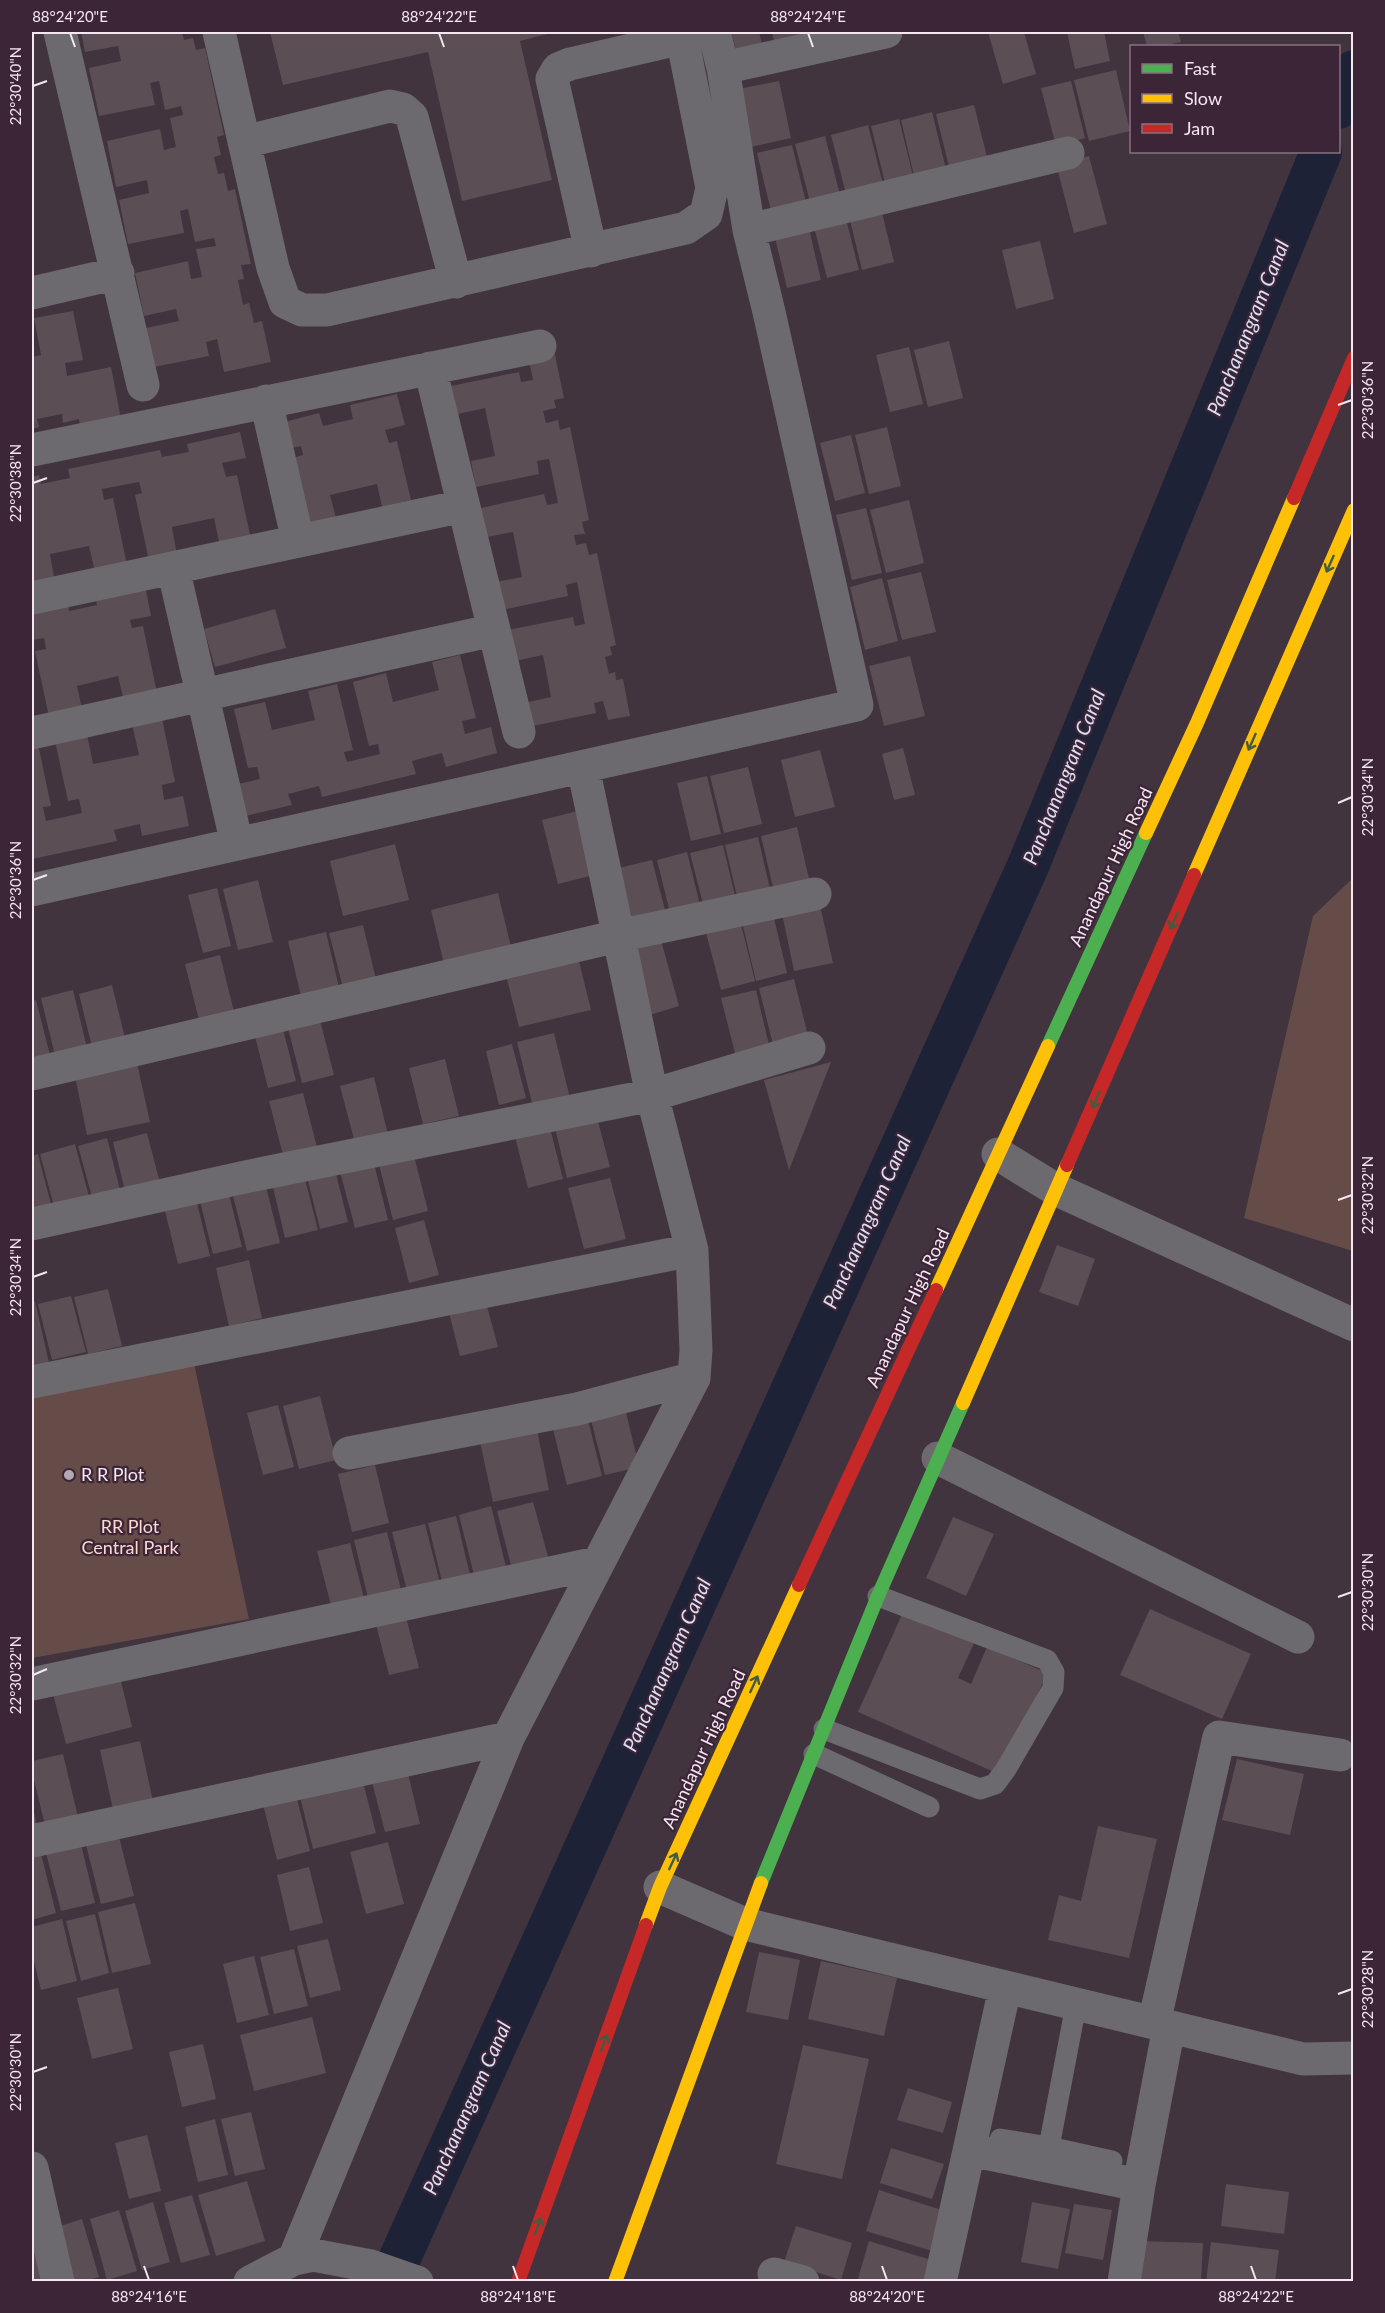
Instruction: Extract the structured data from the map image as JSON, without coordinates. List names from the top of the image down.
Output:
{
  "streets": {
    "main road": ["Anandapur High Road"]
  },
  "water": ["Panchanangram Canal"],
  "parks": ["RR Plot Central Park"],
  "places": ["R R Plot"],
  "legend": ["Fast", "Slow", "Jam"],
  "coordinates": [
    "88°24'20\"E",
    "88°24'22\"E",
    "88°24'24\"E",
    "22°30'40\"N",
    "22°30'36\"N",
    "22°30'38\"N",
    "22°30'34\"N",
    "22°30'32\"N",
    "22°30'30\"N",
    "22°30'28\"N",
    "88°24'16\"E",
    "88°24'18\"E"
  ]
}
